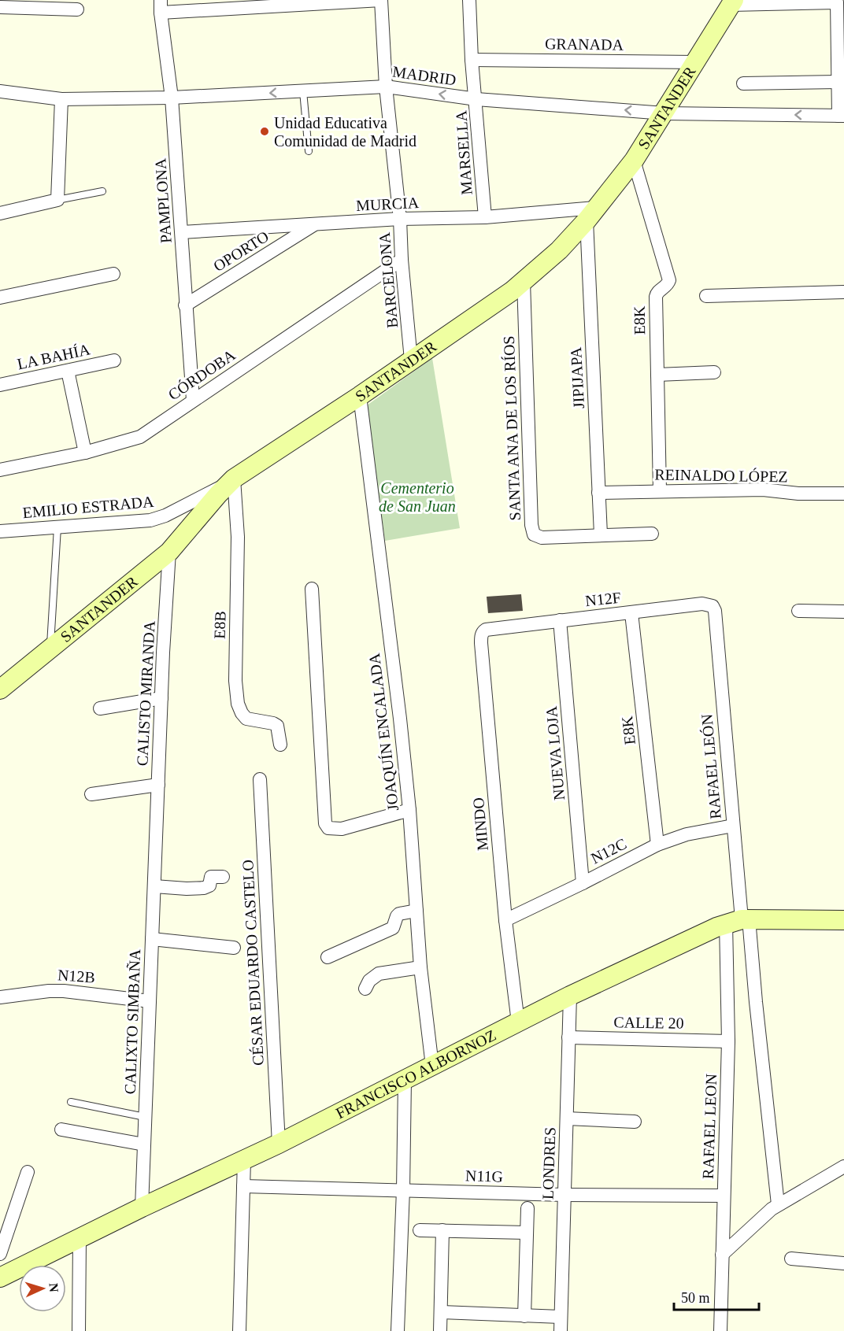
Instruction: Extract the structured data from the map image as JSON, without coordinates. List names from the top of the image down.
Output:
{
  "streets": {
    "street": [
      "GRANADA",
      "MADRID",
      "SANTANDER",
      "MARSELLA",
      "PAMPLONA",
      "MURCIA",
      "OPORTO",
      "BARCELONA",
      "E8K",
      "LA BAHÍA",
      "CÓRDOBA",
      "JIPIJAPA",
      "SANTA ANA DE LOS RÍOS",
      "REINALDO LÓPEZ",
      "EMILIO ESTRADA",
      "N12F",
      "E8B",
      "CALISTO MIRANDA",
      "JOAQUÍN ENCALADA",
      "NUEVA LOJA",
      "RAFAEL LEÓN",
      "MINDO",
      "N12C",
      "CÉSAR EDUARDO CASTELO",
      "N12B",
      "CALIXTO SIMBAÑA",
      "CALLE 20",
      "FRANCISCO ALBORNOZ",
      "RAFAEL LEON",
      "LONDRES",
      "N11G"
    ]
  },
  "crossings": [
    ["GRANADA", "SANTANDER"],
    ["GRANADA", "MARSELLA"],
    ["MADRID", "SANTANDER"],
    ["MADRID", "MARSELLA"],
    ["MADRID", "PAMPLONA"],
    ["MADRID", "BARCELONA"],
    ["SANTANDER", "MURCIA"],
    ["SANTANDER", "BARCELONA"],
    ["SANTANDER", "E8K"],
    ["SANTANDER", "JIPIJAPA"],
    ["SANTANDER", "SANTA ANA DE LOS RÍOS"],
    ["SANTANDER", "EMILIO ESTRADA"],
    ["SANTANDER", "E8B"],
    ["SANTANDER", "CALISTO MIRANDA"],
    ["SANTANDER", "JOAQUÍN ENCALADA"],
    ["MARSELLA", "MURCIA"],
    ["PAMPLONA", "MURCIA"],
    ["PAMPLONA", "OPORTO"],
    ["PAMPLONA", "CÓRDOBA"],
    ["MURCIA", "OPORTO"],
    ["MURCIA", "BARCELONA"],
    ["MURCIA", "JIPIJAPA"],
    ["BARCELONA", "CÓRDOBA"],
    ["E8K", "REINALDO LÓPEZ"],
    ["E8K", "N12F"],
    ["E8K", "N12C"],
    ["JIPIJAPA", "SANTA ANA DE LOS RÍOS"],
    ["JIPIJAPA", "REINALDO LÓPEZ"],
    ["EMILIO ESTRADA", "E8B"],
    ["N12F", "NUEVA LOJA"],
    ["N12F", "RAFAEL LEÓN"],
    ["N12F", "MINDO"],
    ["CALISTO MIRANDA", "CALIXTO SIMBAÑA"],
    ["JOAQUÍN ENCALADA", "FRANCISCO ALBORNOZ"],
    ["NUEVA LOJA", "N12C"],
    ["RAFAEL LEÓN", "N12C"],
    ["RAFAEL LEÓN", "FRANCISCO ALBORNOZ"],
    ["RAFAEL LEÓN", "RAFAEL LEON"],
    ["MINDO", "N12C"],
    ["MINDO", "FRANCISCO ALBORNOZ"],
    ["CÉSAR EDUARDO CASTELO", "FRANCISCO ALBORNOZ"],
    ["N12B", "CALIXTO SIMBAÑA"],
    ["CALIXTO SIMBAÑA", "FRANCISCO ALBORNOZ"],
    ["CALLE 20", "RAFAEL LEON"],
    ["CALLE 20", "LONDRES"],
    ["FRANCISCO ALBORNOZ", "RAFAEL LEON"],
    ["FRANCISCO ALBORNOZ", "LONDRES"],
    ["RAFAEL LEON", "N11G"],
    ["LONDRES", "N11G"]
  ],
  "parks": ["Cementerio de San Juan"],
  "places": ["Unidad Educativa Comunidad de Madrid"],
  "scale_bar": "50 m",
  "north": "right"
}
